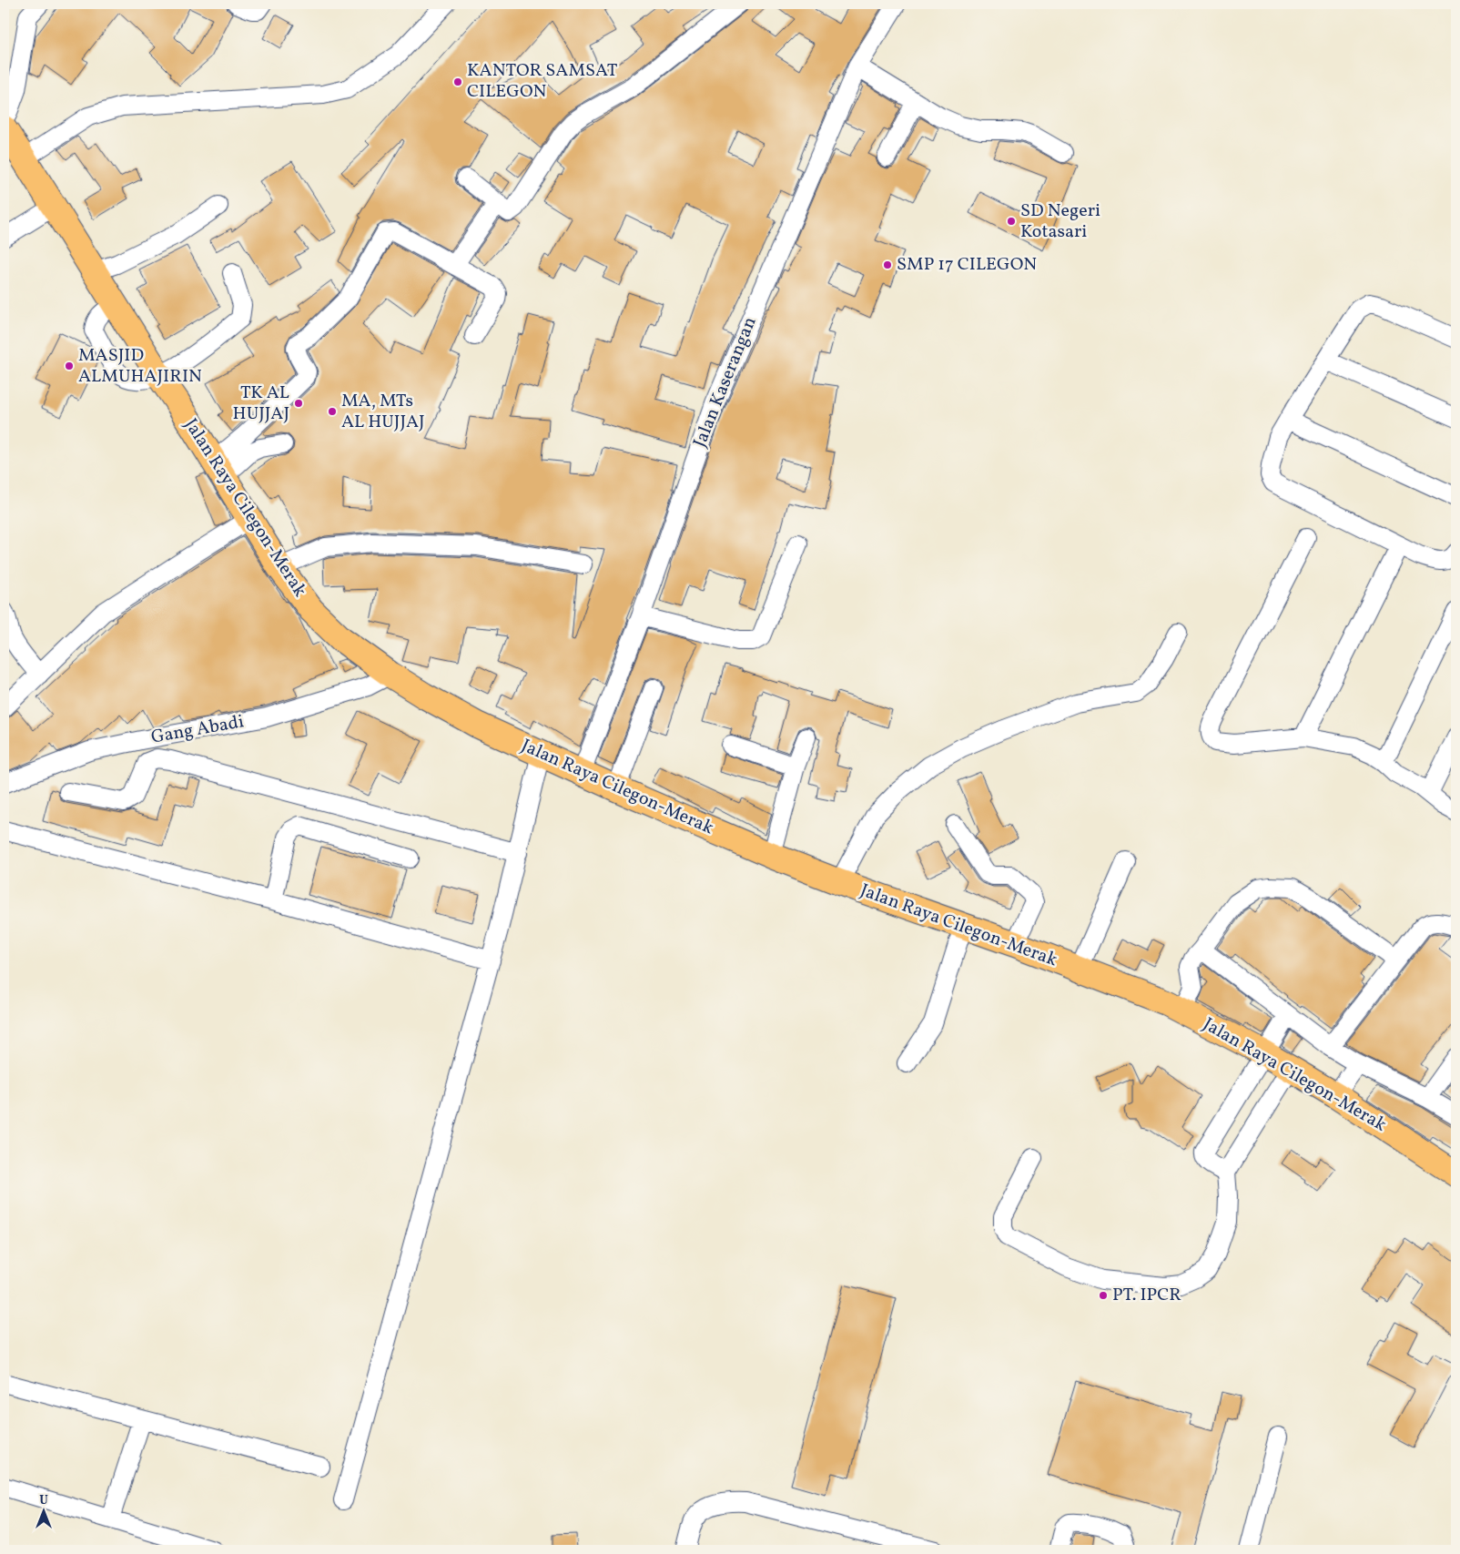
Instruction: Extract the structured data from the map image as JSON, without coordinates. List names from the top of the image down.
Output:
{
  "streets": {
    "highway": ["Jalan Raya Cilegon-Merak"],
    "street": ["Jalan Kaserangan", "Gang Abadi"]
  },
  "crossings": [
    ["Jalan Kaserangan", "Jalan Raya Cilegon-Merak"],
    ["Jalan Raya Cilegon-Merak", "Gang Abadi"]
  ],
  "places": [
    "KANTOR SAMSAT CILEGON",
    "SD Negeri Kotasari",
    "SMP 17 CILEGON",
    "MASJID ALMUHAJIRIN",
    "TK AL HUJJAJ",
    "MA, MTs AL HUJJAJ",
    "PT. IPCR"
  ],
  "north": "top"
}
